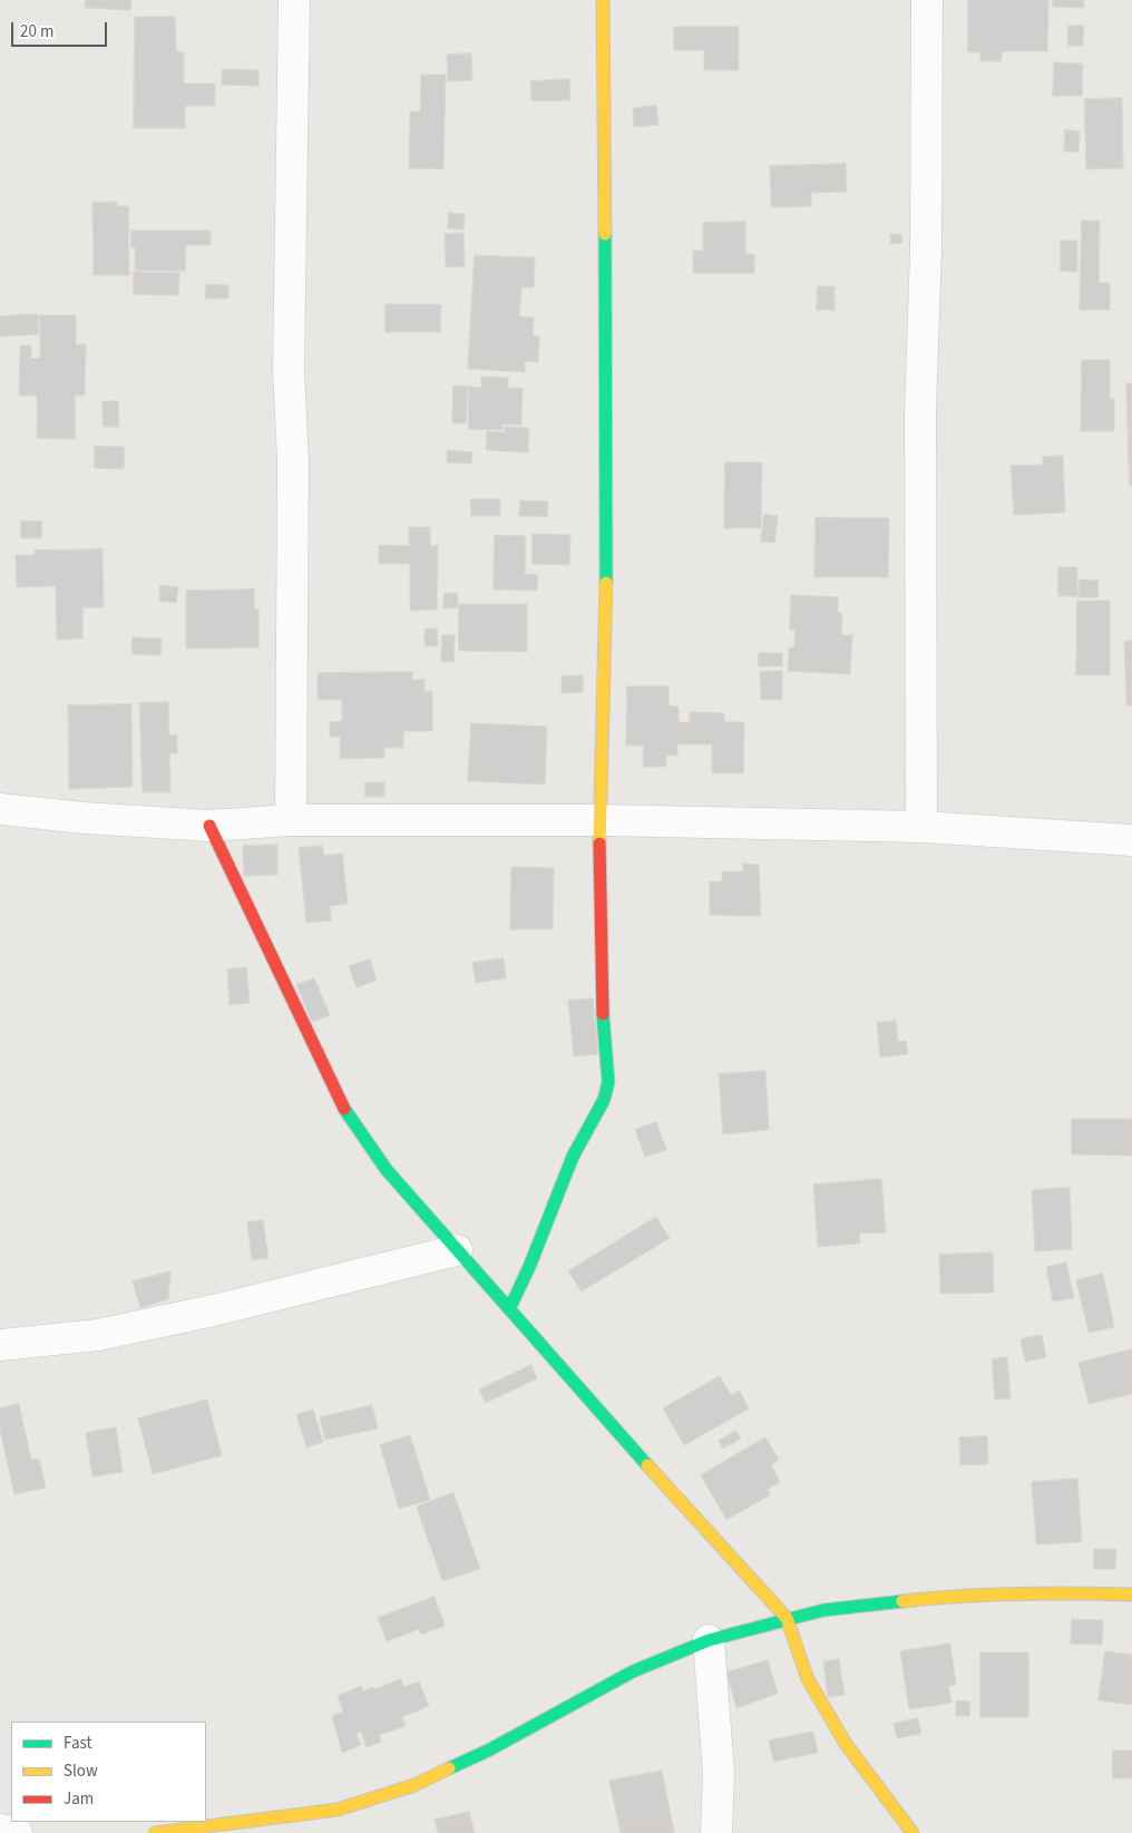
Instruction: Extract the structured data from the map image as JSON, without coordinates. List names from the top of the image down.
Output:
{
  "legend": ["Fast", "Slow", "Jam"],
  "scale_bar": "20 m"
}
